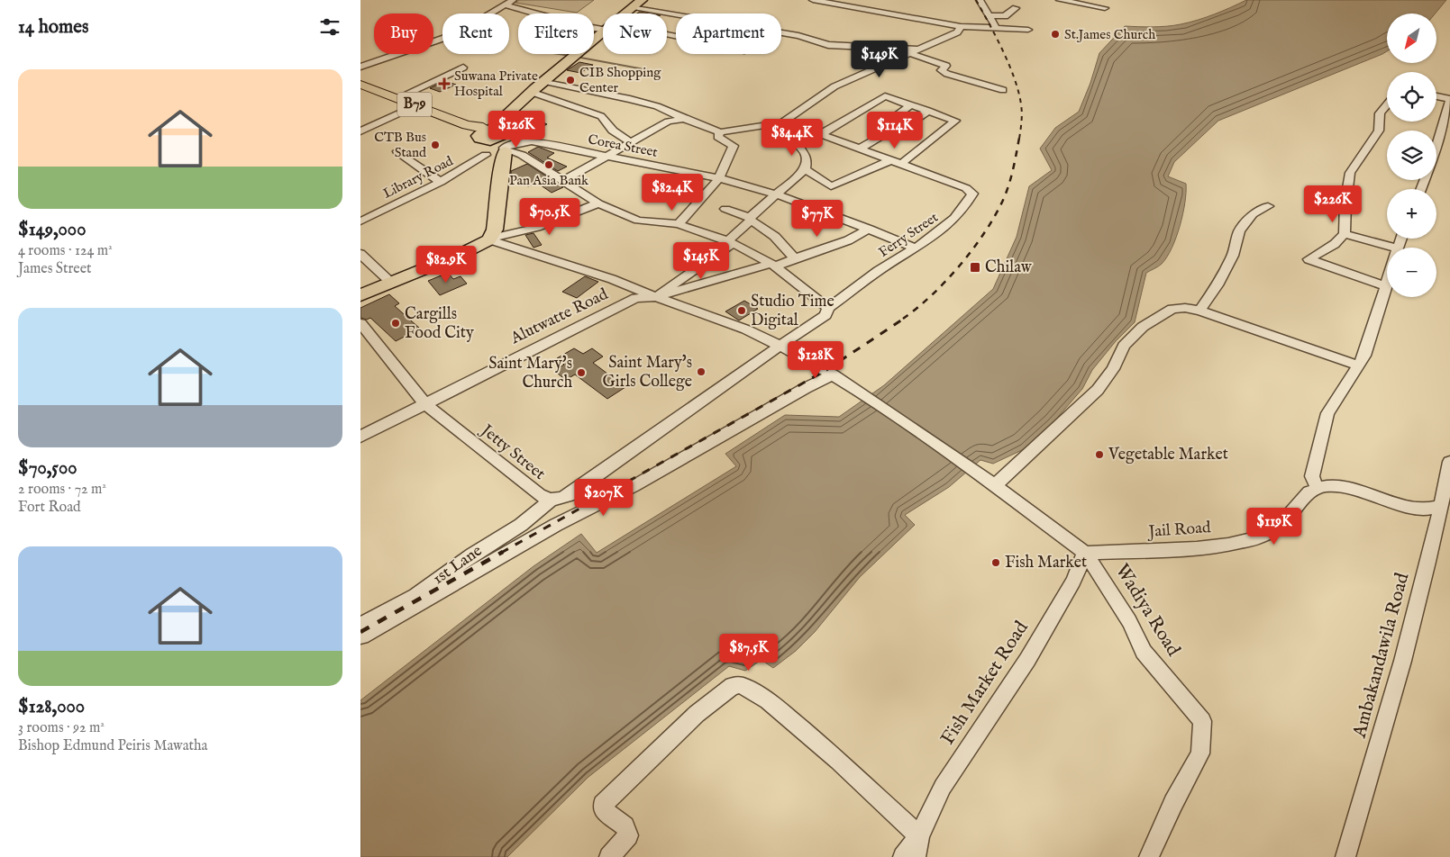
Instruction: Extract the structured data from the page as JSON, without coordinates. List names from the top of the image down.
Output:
{
  "streets": {
    "main road": ["B79"],
    "street": [
      "Corea Street",
      "Library Road",
      "Ferry Street",
      "Alutwatte Road",
      "Jetty Street",
      "Jail Road",
      "1st Lane",
      "Wadiya Road",
      "Ambakandawila Road",
      "Fish Market Road"
    ]
  },
  "crossings": [
    ["B79", "Corea Street"],
    ["B79", "Library Road"],
    ["Corea Street", "Library Road"],
    ["Corea Street", "Ferry Street"],
    ["Ferry Street", "Jetty Street"],
    ["Alutwatte Road", "Jetty Street"],
    ["Jetty Street", "1st Lane"],
    ["Jail Road", "Wadiya Road"],
    ["Jail Road", "Fish Market Road"],
    ["Wadiya Road", "Fish Market Road"]
  ],
  "places": {
    "other": [
      "St.James Church",
      "CIB Shopping Center",
      "CTB Bus Stand",
      "Pan Asia Bank",
      "Studio Time Digital",
      "Cargills Food City",
      "Saint Mary's Girls College",
      "Saint Mary's Church",
      "Vegetable Market",
      "Fish Market"
    ],
    "health": ["Suwana Private Hospital"],
    "transit": ["Chilaw"]
  },
  "north": "bottom left",
  "page": {
    "heading": "14 homes",
    "map_buttons": ["+", "−"],
    "chip": [
      "Buy",
      "Rent",
      "Filters",
      "New",
      "Apartment"
    ],
    "price": [
      "$149K",
      "$126K",
      "$114K",
      "$84.4K",
      "$82.4K",
      "$226K",
      "$70.5K",
      "$77K",
      "$145K",
      "$82.9K",
      "$128K",
      "$207K",
      "$119K",
      "$87.5K"
    ],
    "list": [
      {
        "name": "$149,000",
        "note": "4 rooms · 124 m² · James Street"
      },
      {
        "name": "$70,500",
        "note": "2 rooms · 72 m² · Fort Road"
      },
      {
        "name": "$128,000",
        "note": "3 rooms · 92 m² · Bishop Edmund Peiris Mawatha"
      }
    ]
  }
}
